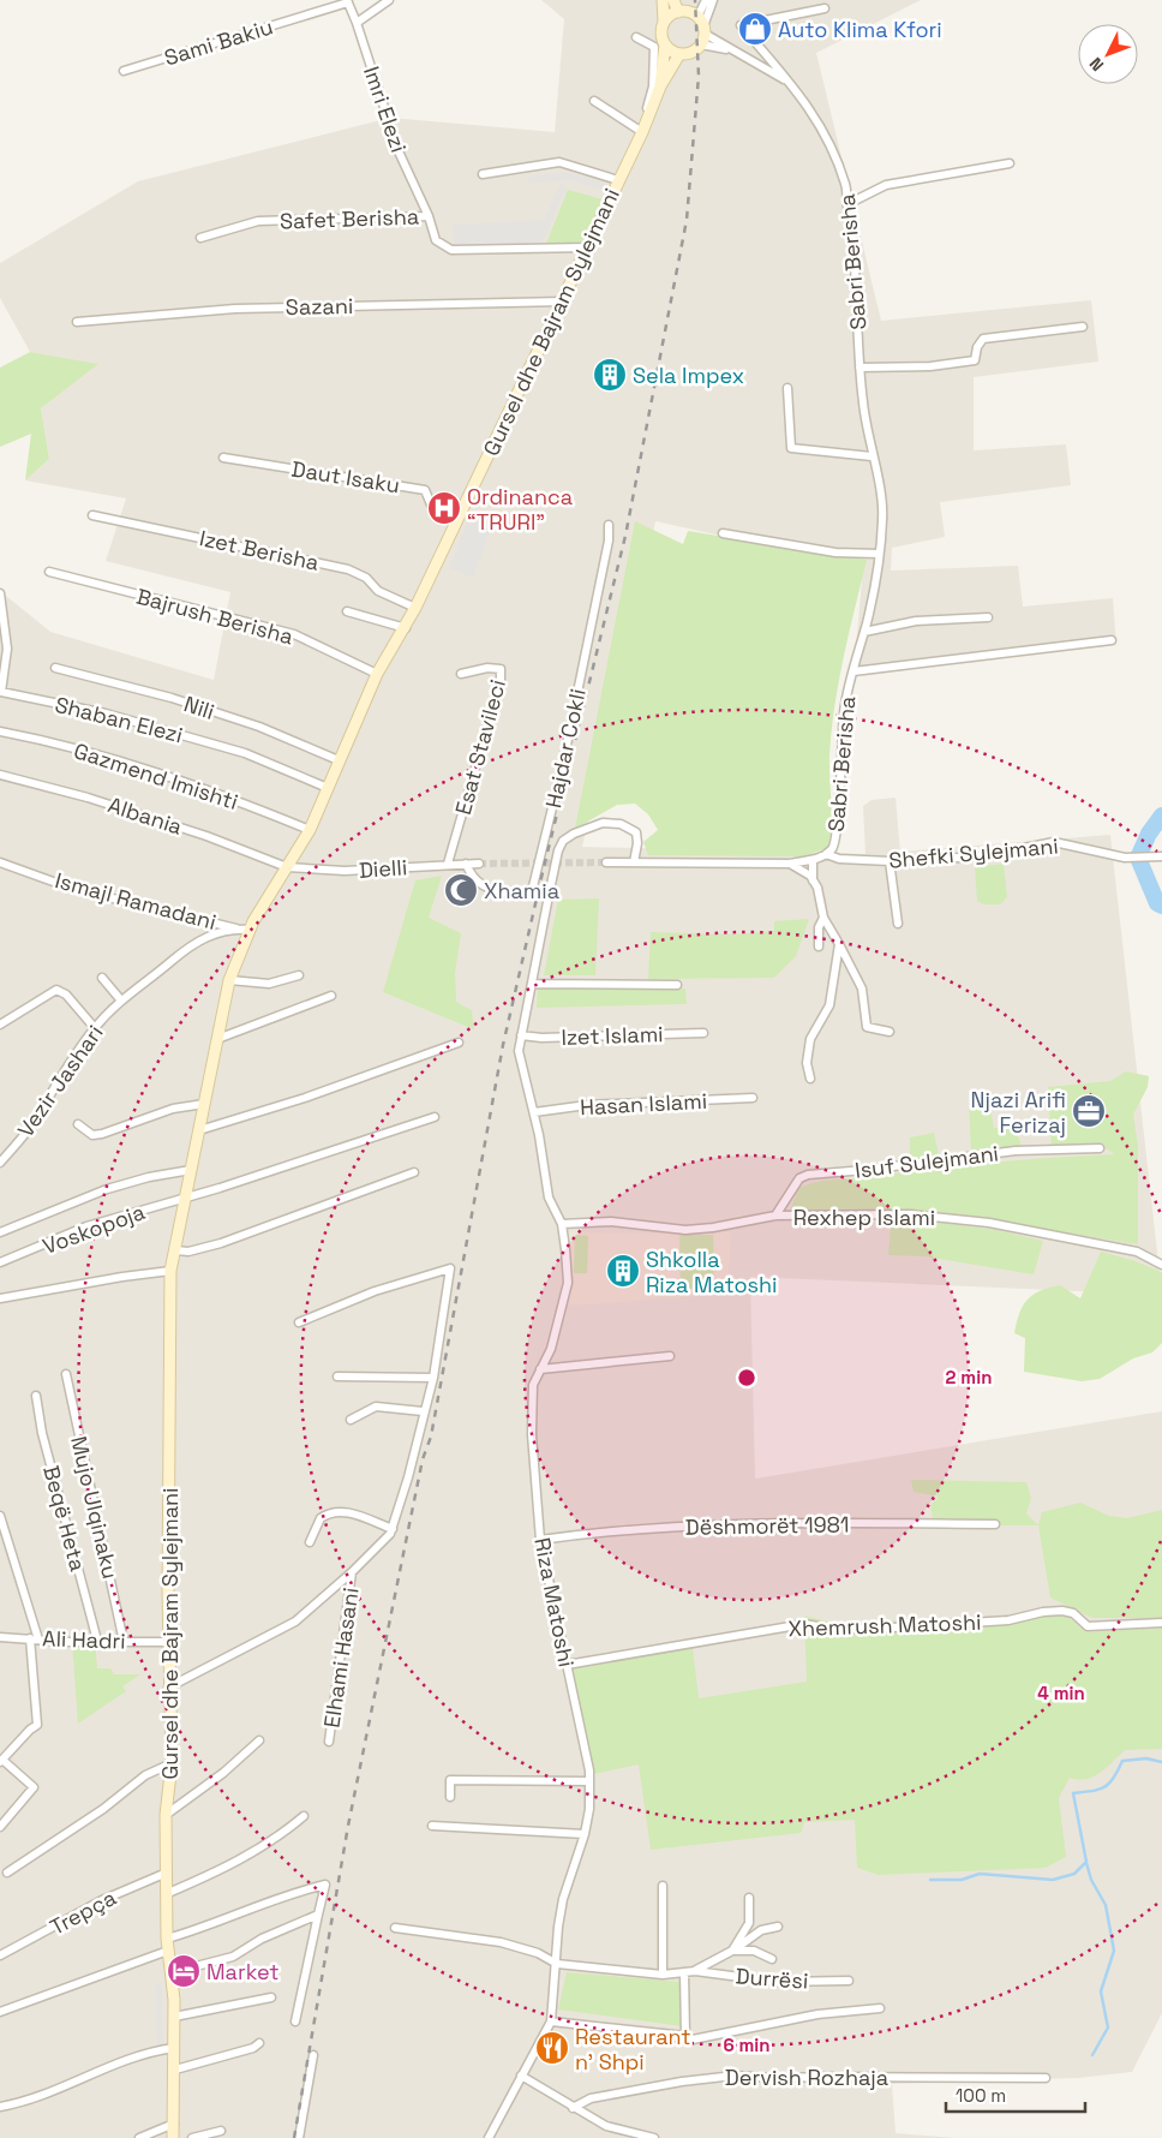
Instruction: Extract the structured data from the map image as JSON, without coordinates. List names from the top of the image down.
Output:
{
  "streets": {
    "street": [
      "Sami Bakiu",
      "Imri Elezi",
      "Safet Berisha",
      "Sabri Berisha",
      "Sazani",
      "Gursel dhe Bajram Sylejmani",
      "Daut Isaku",
      "Izet Berisha",
      "Bajrush Berisha",
      "Nili",
      "Shaban Elezi",
      "Esat Stavileci",
      "Hajdar Cokli",
      "Gazmend Imishti",
      "Albania",
      "Shefki Sylejmani",
      "Dielli",
      "Ismajl Ramadani",
      "Izet Islami",
      "Vezir Jashari",
      "Hasan Islami",
      "Isuf Sulejmani",
      "Rexhep Islami",
      "Voskopoja",
      "Mujo Ulqinaku",
      "Beqë Heta",
      "Dëshmorët 1981",
      "Riza Matoshi",
      "Xhemrush Matoshi",
      "Ali Hadri",
      "Elhami Hasani",
      "Trepça",
      "Durrësi",
      "Dervish Rozhaja"
    ]
  },
  "crossings": [
    ["Sami Bakiu", "Imri Elezi"],
    ["Imri Elezi", "Safet Berisha"],
    ["Safet Berisha", "Gursel dhe Bajram Sylejmani"],
    ["Sabri Berisha", "Gursel dhe Bajram Sylejmani"],
    ["Sabri Berisha", "Shefki Sylejmani"],
    ["Sazani", "Gursel dhe Bajram Sylejmani"],
    ["Gursel dhe Bajram Sylejmani", "Daut Isaku"],
    ["Gursel dhe Bajram Sylejmani", "Izet Berisha"],
    ["Gursel dhe Bajram Sylejmani", "Bajrush Berisha"],
    ["Gursel dhe Bajram Sylejmani", "Nili"],
    ["Gursel dhe Bajram Sylejmani", "Shaban Elezi"],
    ["Gursel dhe Bajram Sylejmani", "Gazmend Imishti"],
    ["Gursel dhe Bajram Sylejmani", "Albania"],
    ["Gursel dhe Bajram Sylejmani", "Dielli"],
    ["Gursel dhe Bajram Sylejmani", "Vezir Jashari"],
    ["Gursel dhe Bajram Sylejmani", "Voskopoja"],
    ["Gursel dhe Bajram Sylejmani", "Ali Hadri"],
    ["Gursel dhe Bajram Sylejmani", "Elhami Hasani"],
    ["Gursel dhe Bajram Sylejmani", "Trepça"],
    ["Esat Stavileci", "Dielli"],
    ["Hajdar Cokli", "Dielli"],
    ["Albania", "Dielli"],
    ["Ismajl Ramadani", "Vezir Jashari"],
    ["Izet Islami", "Riza Matoshi"],
    ["Hasan Islami", "Riza Matoshi"],
    ["Isuf Sulejmani", "Rexhep Islami"],
    ["Rexhep Islami", "Riza Matoshi"],
    ["Mujo Ulqinaku", "Ali Hadri"],
    ["Beqë Heta", "Ali Hadri"],
    ["Dëshmorët 1981", "Riza Matoshi"],
    ["Riza Matoshi", "Xhemrush Matoshi"],
    ["Riza Matoshi", "Durrësi"]
  ],
  "places": {
    "shop": ["Auto Klima Kfori"],
    "building": ["Sela Impex", "Shkolla Riza Matoshi"],
    "hospital": ["Ordinanca “TRURI”"],
    "mosque": ["Xhamia"],
    "office": ["Njazi Arifi Ferizaj"],
    "hotel": ["Market"],
    "restaurant": ["Restaurant n' Shpi"]
  },
  "scale_bar": "100 m",
  "north": "bottom left",
  "rings": ["2 min", "4 min", "6 min"]
}
